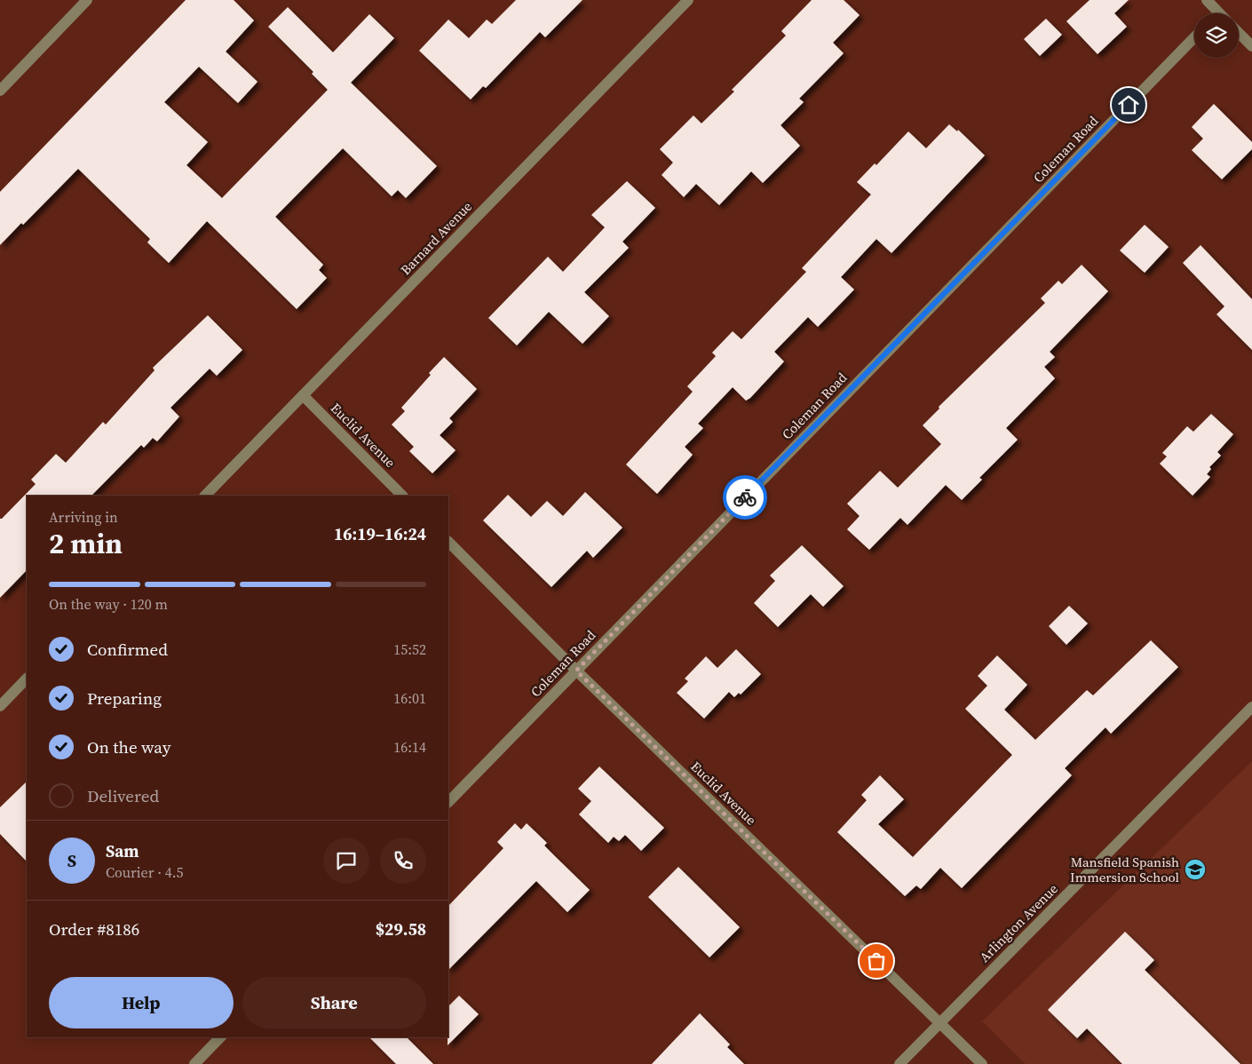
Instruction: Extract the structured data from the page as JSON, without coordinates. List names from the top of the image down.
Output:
{
  "streets": {
    "street": [
      "Coleman Road",
      "Barnard Avenue",
      "Euclid Avenue",
      "Arlington Avenue"
    ]
  },
  "crossings": [
    ["Coleman Road", "Euclid Avenue"],
    ["Barnard Avenue", "Euclid Avenue"],
    ["Euclid Avenue", "Arlington Avenue"]
  ],
  "places": {
    "school or university": ["Mansfield Spanish Immersion School"]
  },
  "page": {
    "heading": ["2 min", "Arriving in", "16:19–16:24"],
    "panel": [
      "Sam",
      "Courier · 4.5",
      "Order #8186",
      "$29.58"
    ],
    "bar": "On the way · 120 m",
    "list": [
      ["Confirmed", "15:52"],
      ["Preparing", "16:01"],
      ["On the way", "16:14"],
      "Delivered"
    ],
    "round": "S",
    "buttons": ["Help", "Share"]
  }
}
